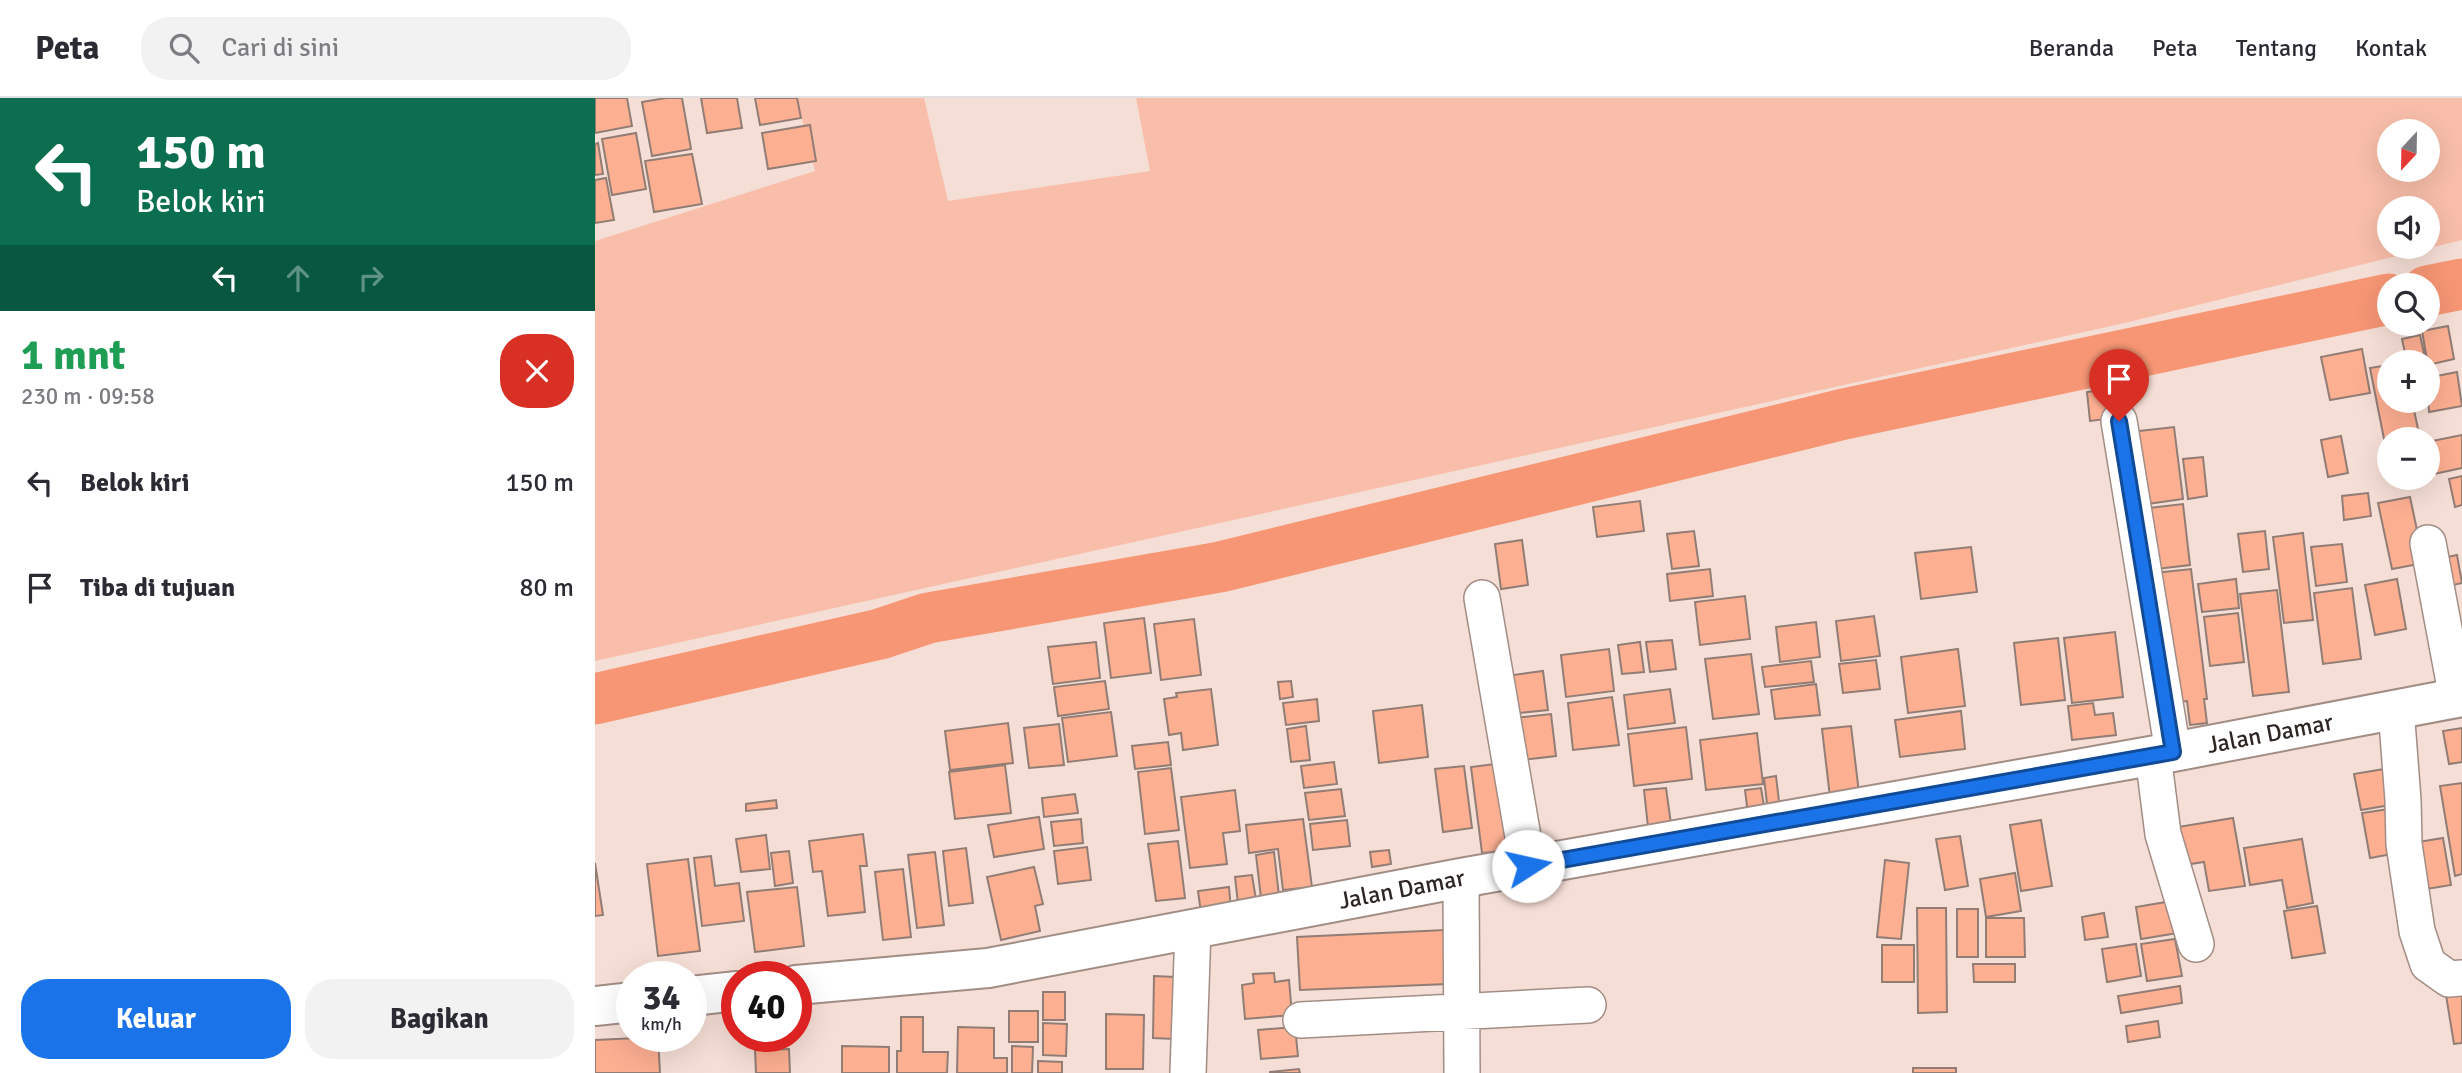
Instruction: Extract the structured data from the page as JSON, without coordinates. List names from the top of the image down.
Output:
{
  "streets": {
    "street": ["Jalan Damar"]
  },
  "north": "bottom",
  "page": {
    "header": "Peta",
    "search": "Cari di sini",
    "nav": [
      "Beranda",
      "Peta",
      "Tentang",
      "Kontak"
    ],
    "turn": ["150 m", "Belok kiri"],
    "map_buttons": ["+", "−"],
    "heading": ["1 mnt", "230 m · 09:58"],
    "list": [
      {
        "name": "Belok kiri",
        "value": "150 m"
      },
      {
        "name": "Tiba di tujuan",
        "value": "80 m"
      }
    ],
    "speed": "34 km/h",
    "limit": "40",
    "buttons": ["Keluar", "Bagikan"]
  }
}
